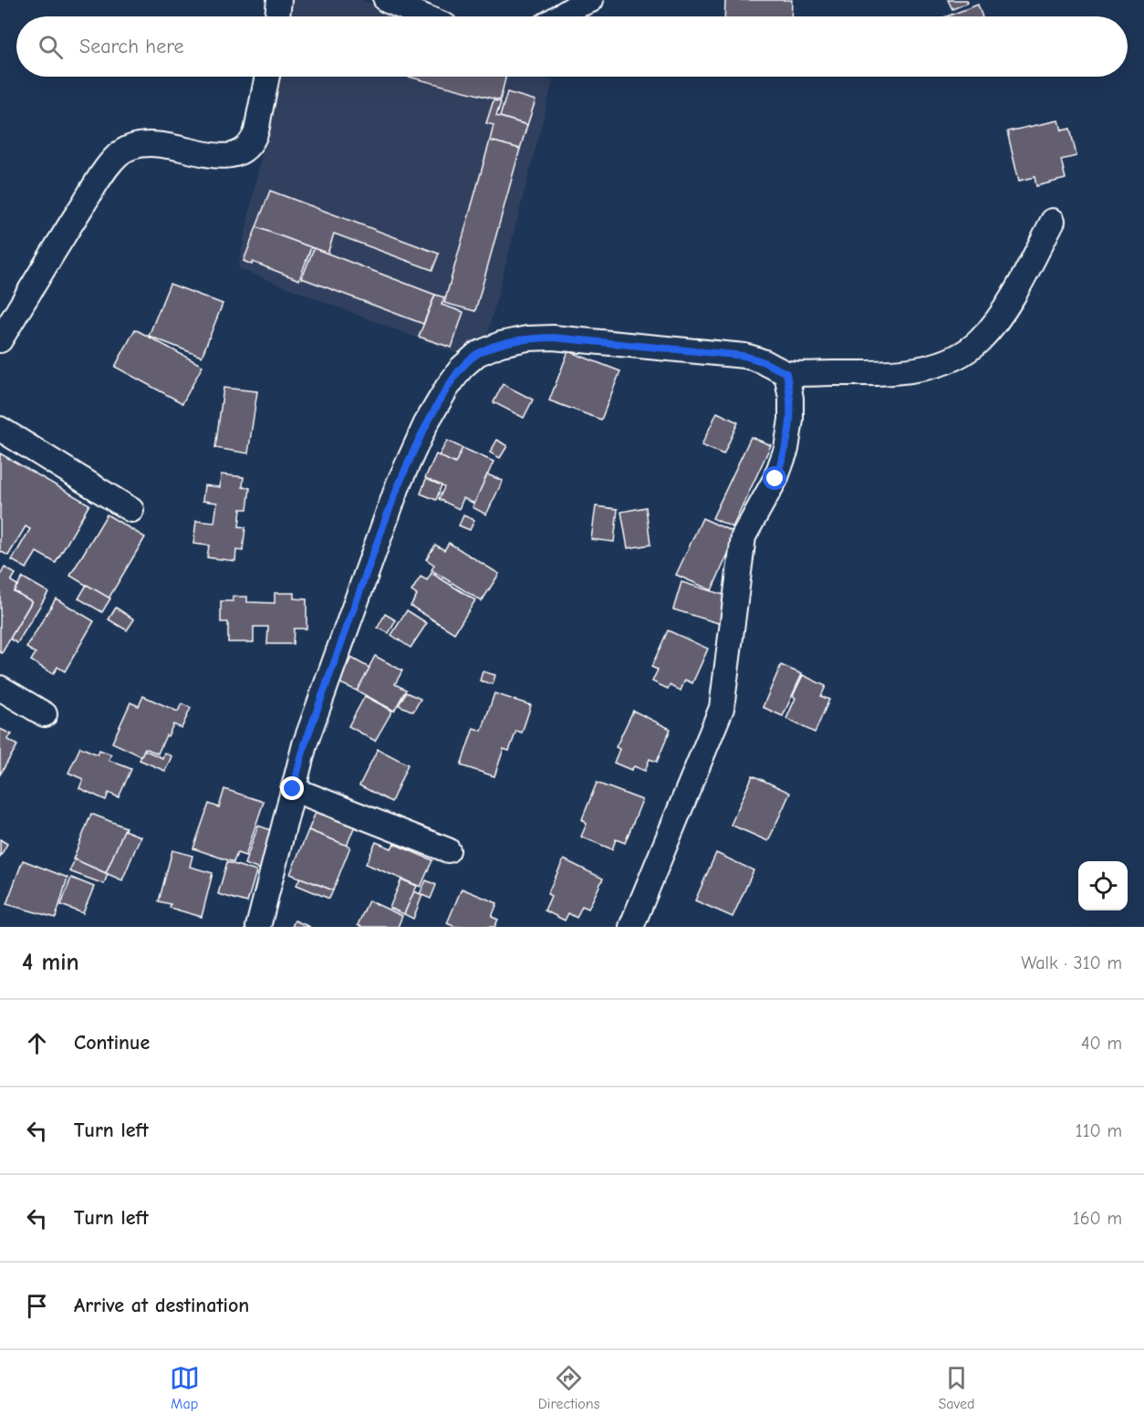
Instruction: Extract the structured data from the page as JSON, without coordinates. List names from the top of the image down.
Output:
{
  "page": {
    "search": "Search here",
    "heading": ["4 min", "Walk · 310 m"],
    "list": [
      ["Continue", "40 m"],
      ["Turn left", "110 m"],
      ["Turn left", "160 m"],
      "Arrive at destination"
    ],
    "nav": ["Map", "Directions", "Saved"]
  }
}
